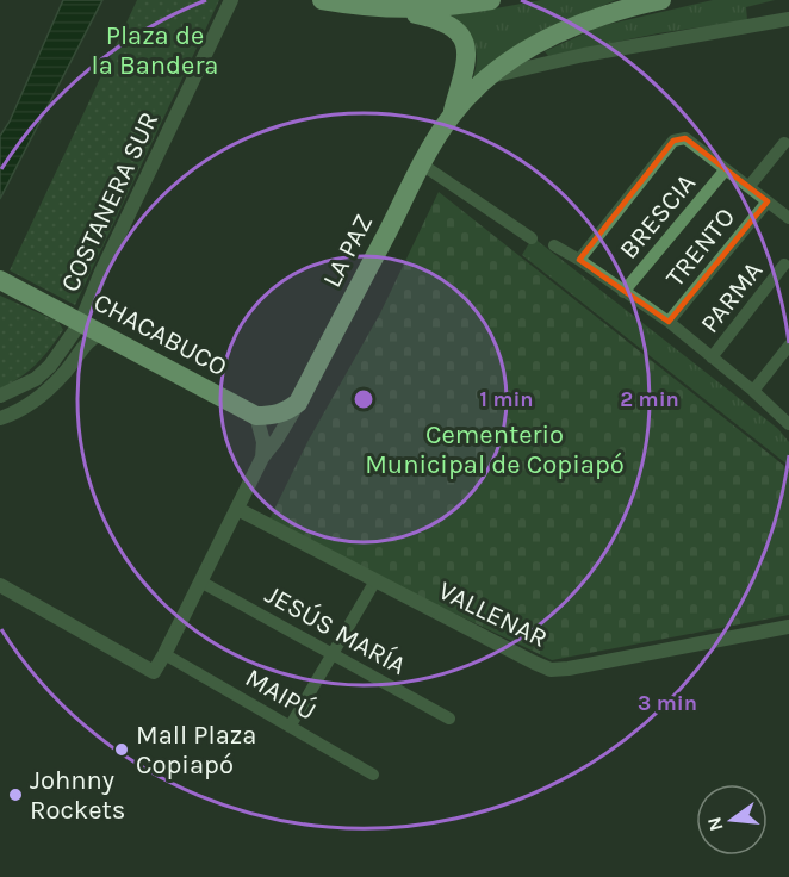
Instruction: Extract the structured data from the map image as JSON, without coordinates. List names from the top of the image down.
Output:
{
  "streets": {
    "highway": ["LA PAZ", "CHACABUCO"],
    "street": [
      "COSTANERA SUR",
      "BRESCIA",
      "TRENTO",
      "PARMA",
      "VALLENAR",
      "JESÚS MARÍA",
      "MAIPÚ"
    ]
  },
  "crossings": [
    ["COSTANERA SUR", "CHACABUCO"],
    ["LA PAZ", "VALLENAR"],
    ["LA PAZ", "JESÚS MARÍA"],
    ["LA PAZ", "MAIPÚ"]
  ],
  "parks": ["Plaza de la Bandera", "Cementerio Municipal de Copiapó"],
  "places": ["Mall Plaza Copiapó", "Johnny Rockets"],
  "north": "left",
  "rings": ["1 min", "2 min", "3 min"]
}
